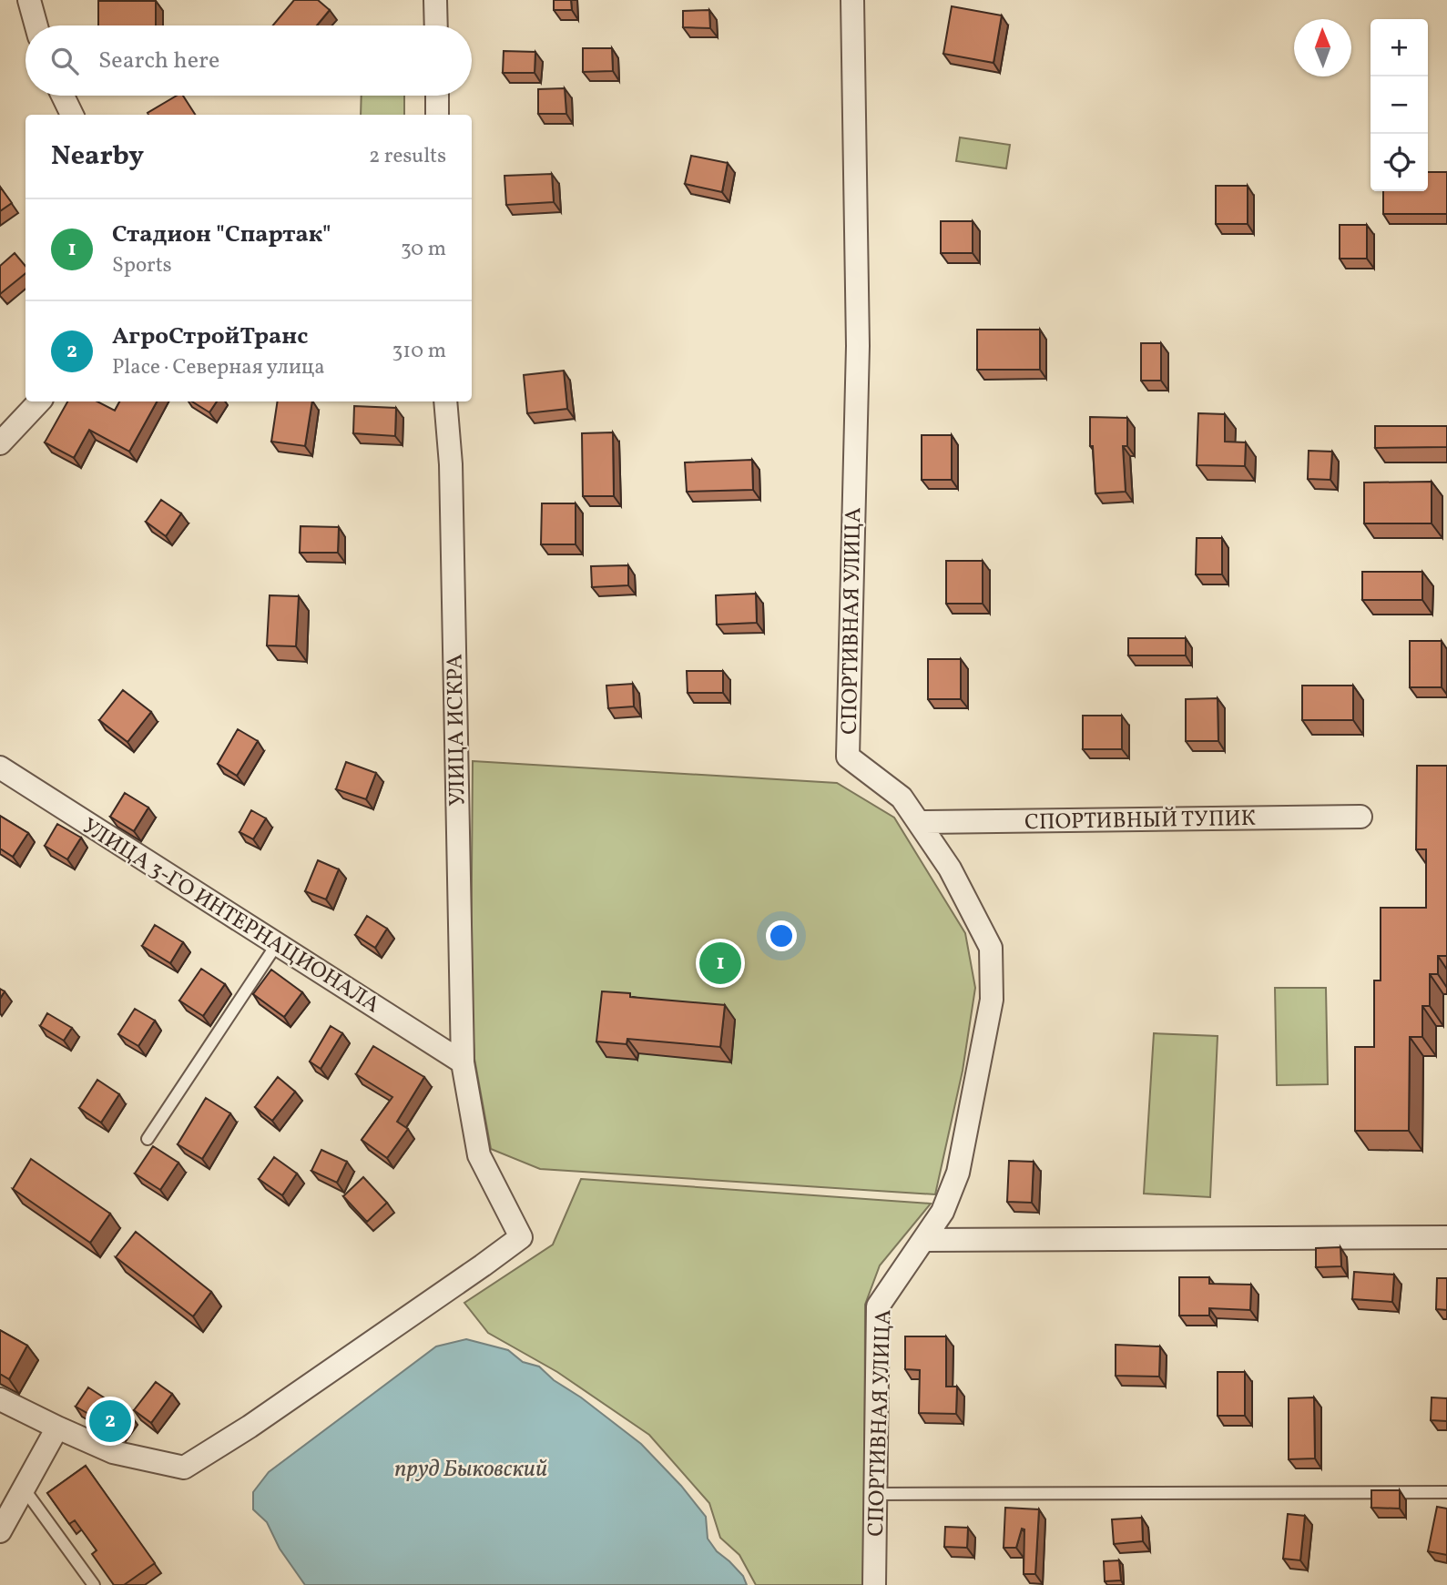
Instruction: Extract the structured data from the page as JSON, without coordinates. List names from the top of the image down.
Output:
{
  "streets": {
    "street": [
      "СПОРТИВНАЯ УЛИЦА",
      "УЛИЦА ИСКРА",
      "СПОРТИВНЫЙ ТУПИК",
      "УЛИЦА 3-ГО ИНТЕРНАЦИОНАЛА"
    ]
  },
  "crossings": [
    ["СПОРТИВНАЯ УЛИЦА", "СПОРТИВНЫЙ ТУПИК"],
    ["УЛИЦА ИСКРА", "УЛИЦА 3-ГО ИНТЕРНАЦИОНАЛА"]
  ],
  "water": ["пруд Быковский"],
  "north": "top",
  "page": {
    "map_buttons": ["+", "−"],
    "search": "Search here",
    "heading": ["Nearby", "2 results"],
    "list": [
      {
        "mark": "1",
        "name": "Стадион \"Спартак\"",
        "note": "Sports",
        "value": "30 m"
      },
      {
        "mark": "2",
        "name": "АгроСтройТранс",
        "note": "Place · Северная улица",
        "value": "310 m"
      }
    ],
    "pins": ["1", "2"]
  }
}
